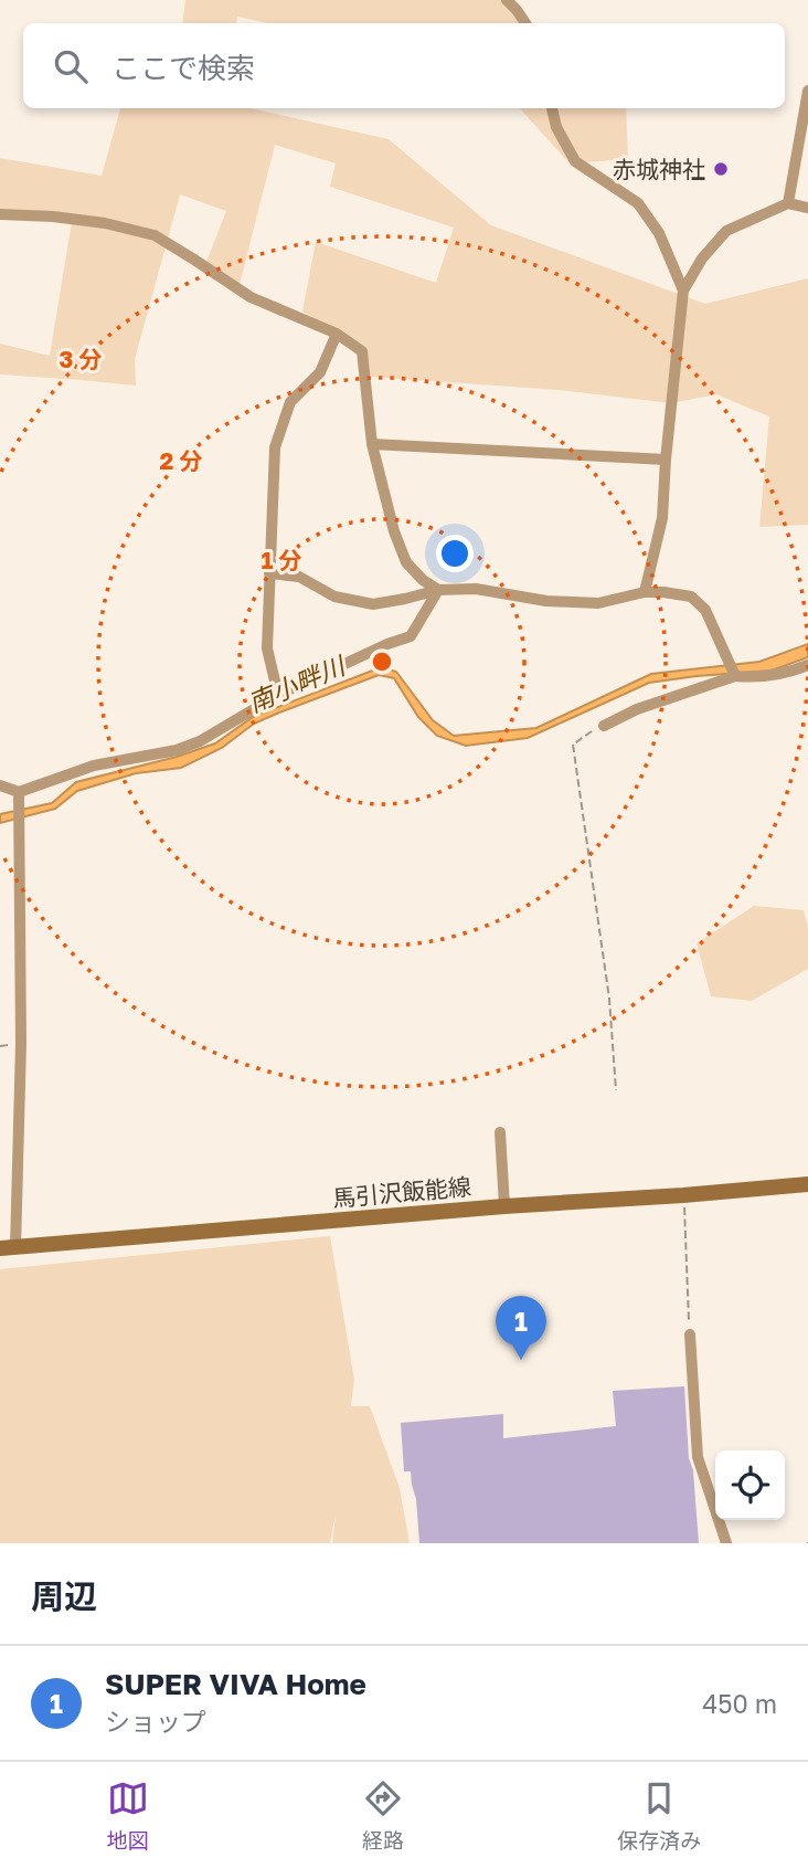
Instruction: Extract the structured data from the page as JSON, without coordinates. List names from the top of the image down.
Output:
{
  "streets": {
    "main road": ["馬引沢飯能線"]
  },
  "water": ["南小畔川"],
  "places": ["赤城神社"],
  "page": {
    "search": "ここで検索",
    "pins": "1",
    "heading": "周辺",
    "list": [
      {
        "mark": "1",
        "name": "SUPER VIVA Home",
        "note": "ショップ",
        "value": "450 m"
      }
    ],
    "nav": ["地図", "経路", "保存済み"]
  },
  "rings": ["3 分", "2 分", "1 分"]
}
